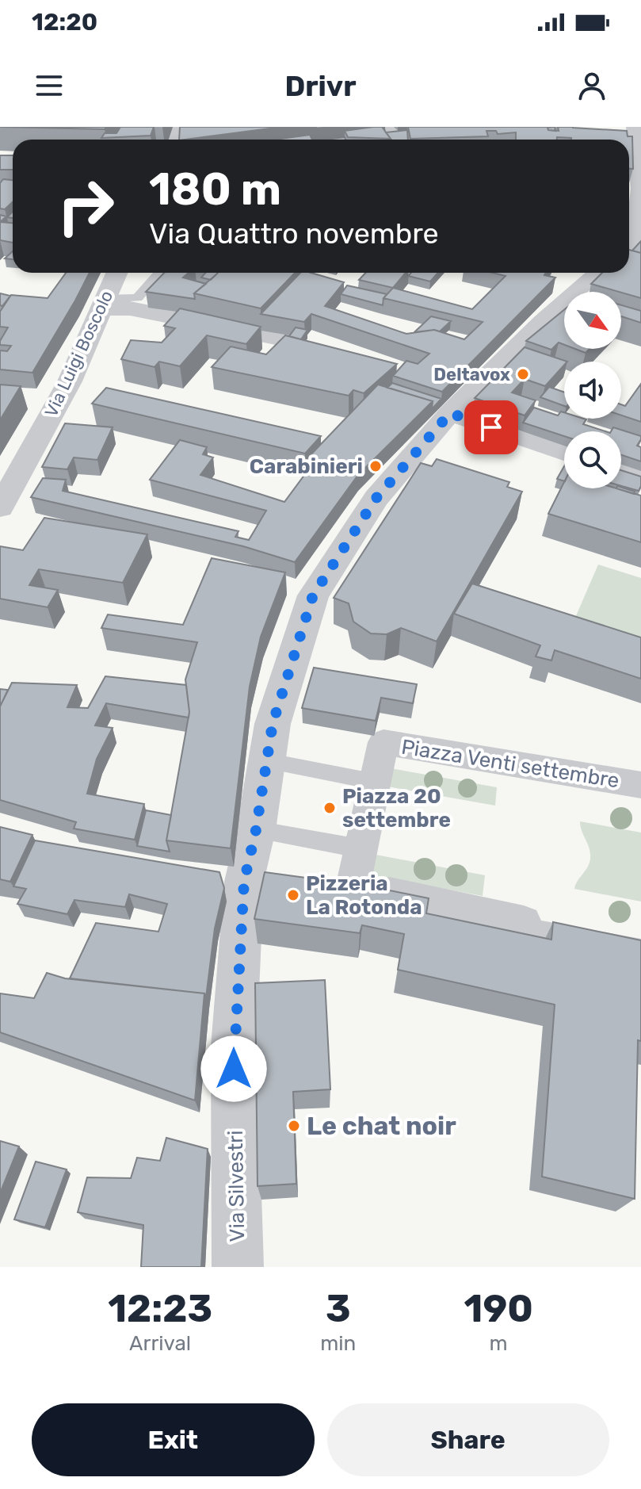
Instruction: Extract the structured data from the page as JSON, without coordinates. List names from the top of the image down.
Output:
{
  "streets": {
    "street": ["Via Luigi Boscolo", "Piazza Venti settembre", "Via Silvestri"]
  },
  "places": [
    "Deltavox",
    "Carabinieri",
    "Piazza 20 settembre",
    "Pizzeria La Rotonda",
    "Le chat noir"
  ],
  "north": "bottom right",
  "page": {
    "status": "12:20",
    "header": "Drivr",
    "turn": ["180 m", "Via Quattro novembre"],
    "eta": [
      "12:23",
      "Arrival",
      "3",
      "min",
      "190",
      "m"
    ],
    "buttons": ["Exit", "Share"]
  }
}
